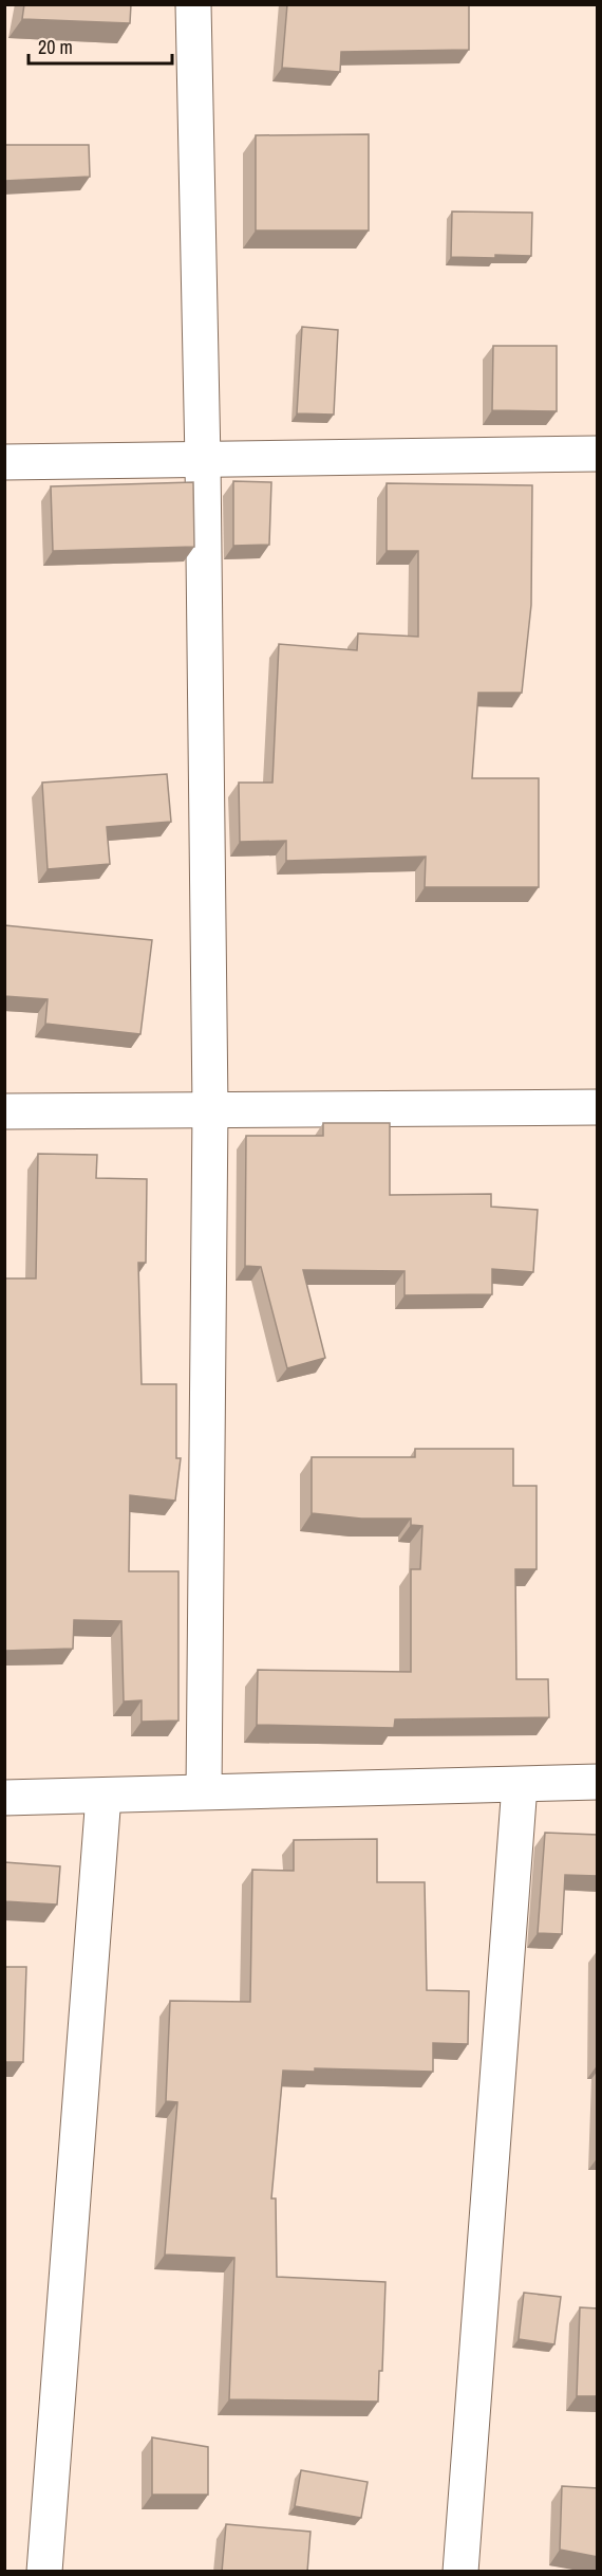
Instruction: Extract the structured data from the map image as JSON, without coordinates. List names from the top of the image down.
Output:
{
  "scale_bar": "20 m"
}
